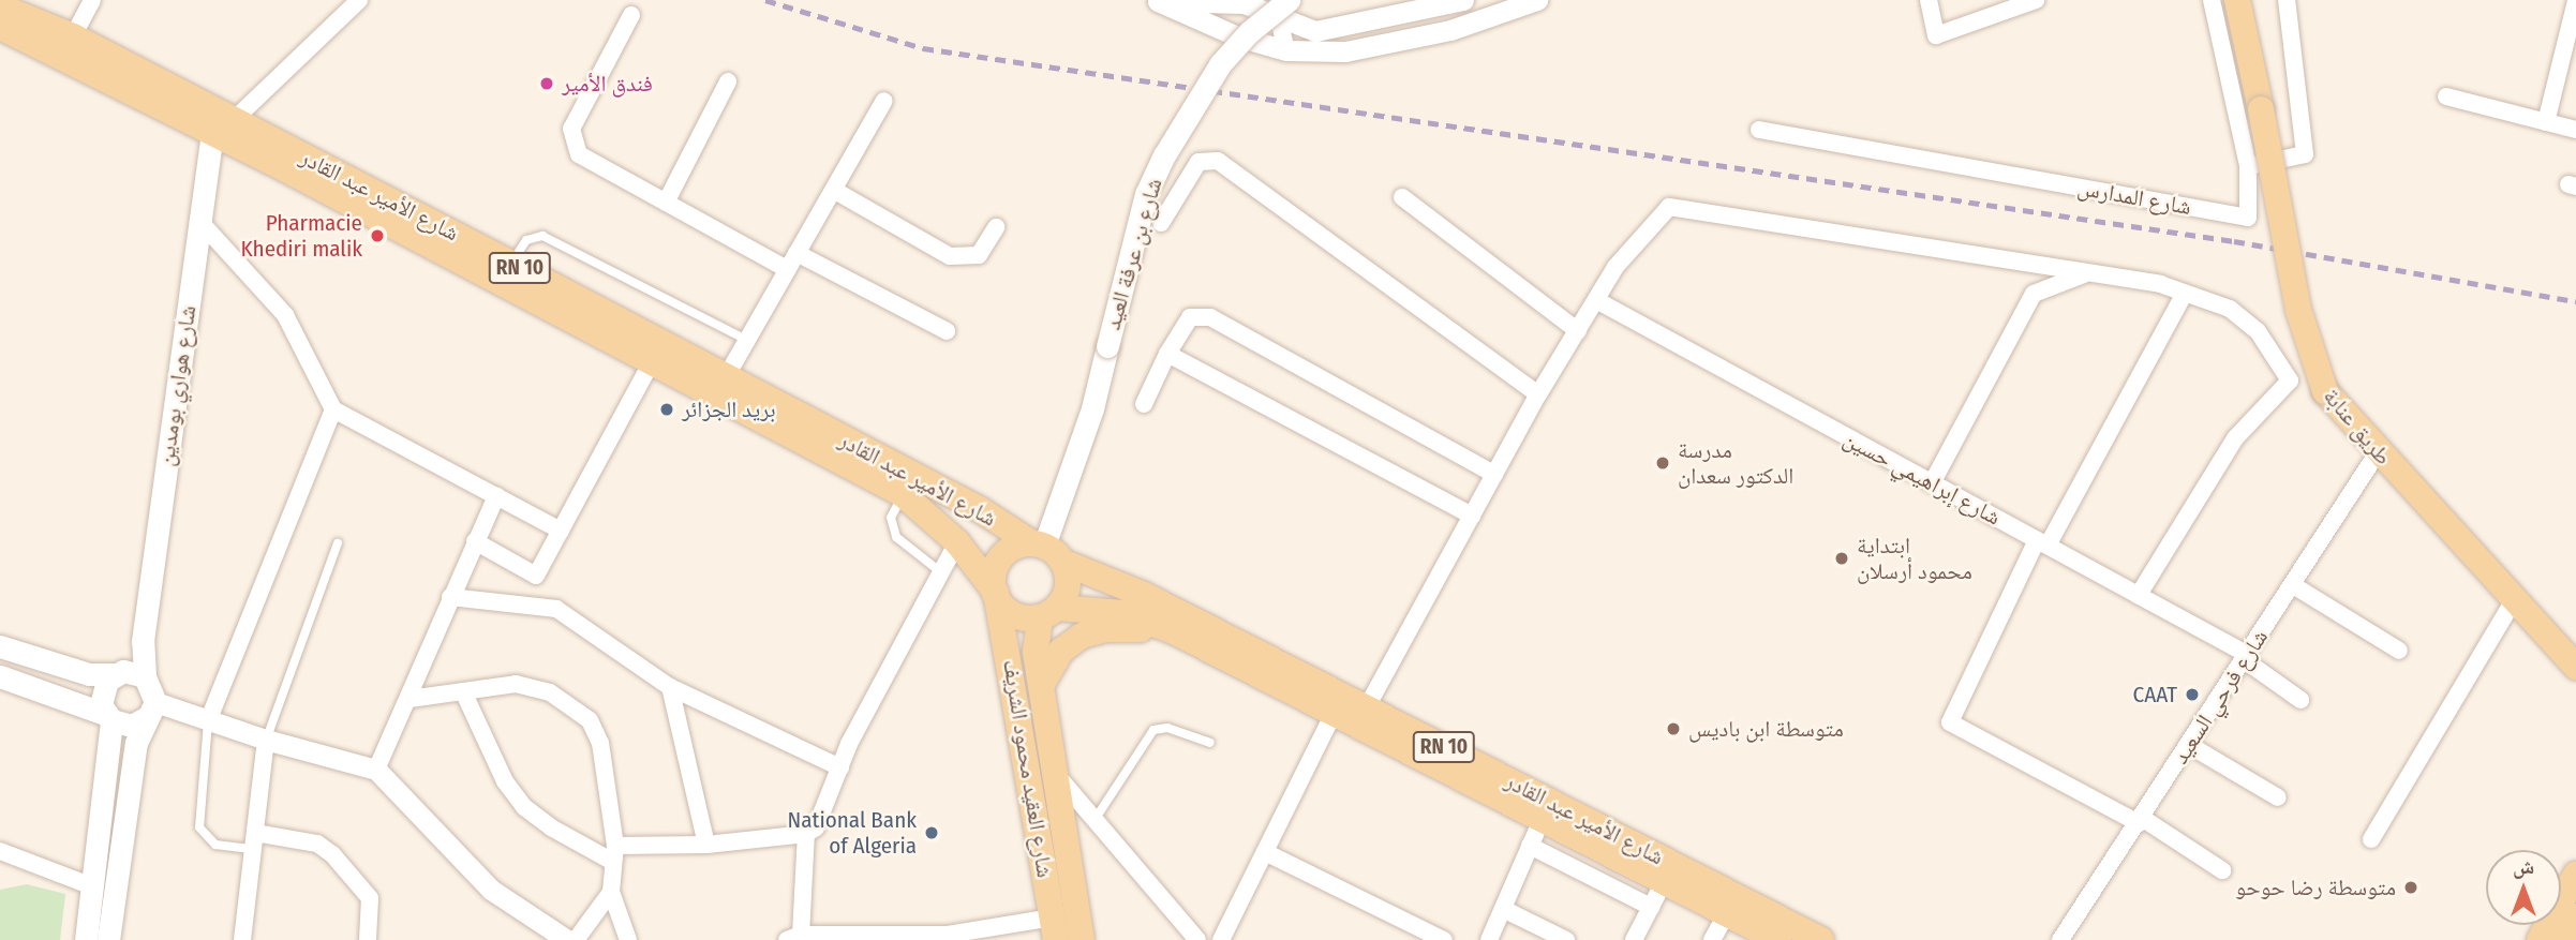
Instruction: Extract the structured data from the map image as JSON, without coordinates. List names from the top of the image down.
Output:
{
  "streets": {
    "main road": [
      "شارع الأمير عبد القادر",
      "شارع بن عرفة العيد",
      "RN 10",
      "شارع هواري بومدين",
      "طريق عنابة",
      "شارع العقيد محمود الشريف"
    ],
    "street": ["شارع المدارس", "شارع إبراهيمي حسين", "شارع فرحي السعيد"]
  },
  "crossings": [
    ["شارع الأمير عبد القادر", "شارع بن عرفة العيد"],
    ["شارع الأمير عبد القادر", "شارع هواري بومدين"],
    ["شارع الأمير عبد القادر", "شارع العقيد محمود الشريف"],
    ["شارع بن عرفة العيد", "شارع العقيد محمود الشريف"],
    ["طريق عنابة", "شارع فرحي السعيد"],
    ["شارع إبراهيمي حسين", "شارع فرحي السعيد"]
  ],
  "places": [
    "فندق الأمير",
    "Pharmacie Khediri malik",
    "بريد الجزائر",
    "مدرسة الدكتور سعدان",
    "ابتداية محمود أرسلان",
    "CAAT",
    "متوسطة ابن باديس",
    "National Bank of Algeria",
    "متوسطة رضا حوحو"
  ],
  "north": "top"
}
